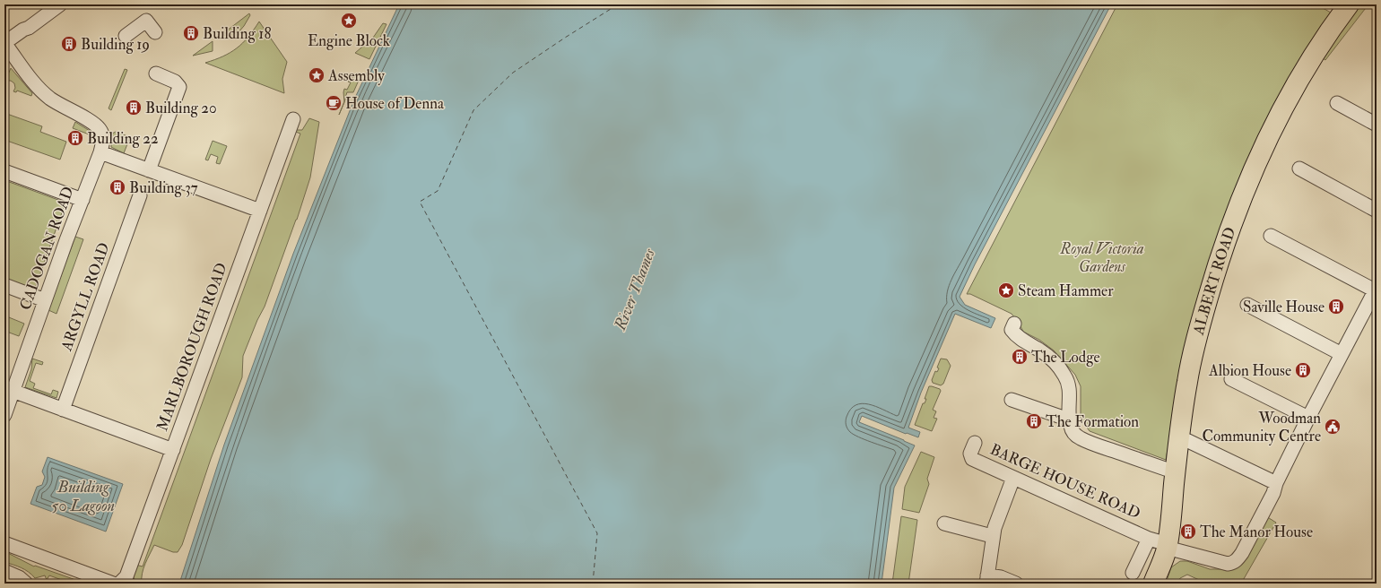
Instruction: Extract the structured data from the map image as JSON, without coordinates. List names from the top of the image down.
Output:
{
  "streets": {
    "highway": ["ALBERT ROAD"],
    "street": [
      "CADOGAN ROAD",
      "ARGYLL ROAD",
      "MARLBOROUGH ROAD",
      "BARGE HOUSE ROAD"
    ]
  },
  "crossings": [
    ["ALBERT ROAD", "BARGE HOUSE ROAD"]
  ],
  "water": ["River Thames", "Building 50 Lagoon"],
  "parks": ["Royal Victoria Gardens"],
  "places": {
    "place": ["Engine Block", "Assembly", "Steam Hammer"],
    "building": [
      "Building 18",
      "Building 19",
      "Building 20",
      "Building 22",
      "Building 37",
      "Saville House",
      "The Lodge",
      "Albion House",
      "The Formation",
      "The Manor House"
    ],
    "cafe": ["House of Denna"],
    "public building": ["Woodman Community Centre"]
  }
}
